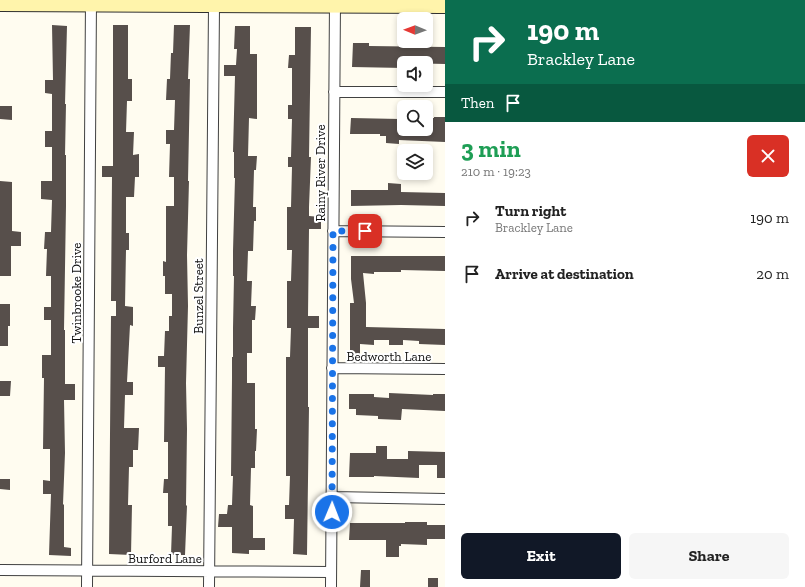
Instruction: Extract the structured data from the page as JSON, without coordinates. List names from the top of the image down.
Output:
{
  "streets": {
    "street": [
      "Rainy River Drive",
      "Twinbrooke Drive",
      "Bunzel Street",
      "Bedworth Lane",
      "Burford Lane"
    ]
  },
  "crossings": [
    ["Rainy River Drive", "Bedworth Lane"],
    ["Rainy River Drive", "Burford Lane"],
    ["Twinbrooke Drive", "Burford Lane"],
    ["Bunzel Street", "Burford Lane"]
  ],
  "north": "left",
  "page": {
    "turn": ["190 m", "Brackley Lane"],
    "then": "Then",
    "heading": ["3 min", "210 m · 19:23"],
    "list": [
      {
        "name": "Turn right",
        "note": "Brackley Lane",
        "value": "190 m"
      },
      {
        "name": "Arrive at destination",
        "value": "20 m"
      }
    ],
    "buttons": ["Exit", "Share"]
  }
}
